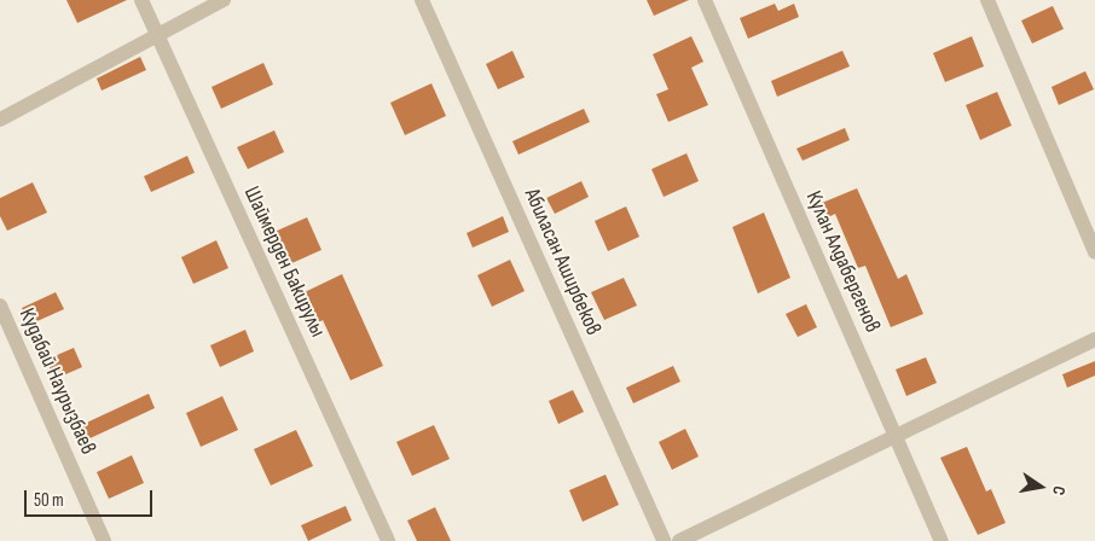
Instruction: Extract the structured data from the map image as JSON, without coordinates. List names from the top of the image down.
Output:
{
  "streets": {
    "street": [
      "Шаймерден Бакирулы",
      "Абиласан Аширбеков",
      "Кулан Алдабергенов",
      "Кудабай Наурызбаев"
    ]
  },
  "scale_bar": "50 m",
  "north": "right"
}
